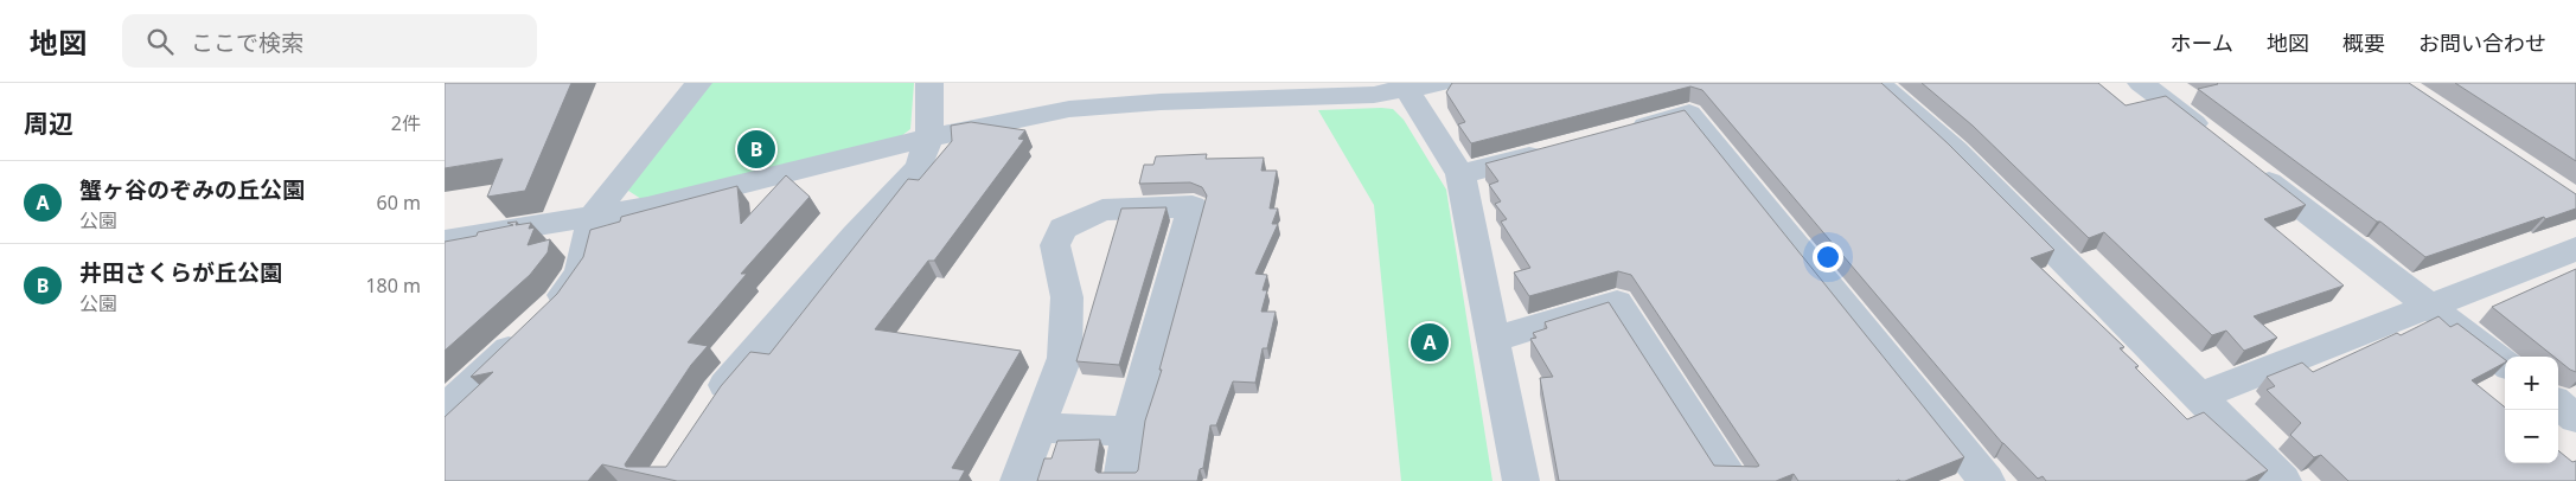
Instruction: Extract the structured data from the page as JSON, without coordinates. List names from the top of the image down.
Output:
{
  "page": {
    "header": "地図",
    "search": "ここで検索",
    "nav": [
      "ホーム",
      "地図",
      "概要",
      "お問い合わせ"
    ],
    "heading": ["周辺", "2件"],
    "pins": ["B", "A"],
    "list": [
      {
        "mark": "A",
        "name": "蟹ヶ谷のぞみの丘公園",
        "note": "公園",
        "value": "60 m"
      },
      {
        "mark": "B",
        "name": "井田さくらが丘公園",
        "note": "公園",
        "value": "180 m"
      }
    ],
    "map_buttons": ["+", "−"]
  }
}
